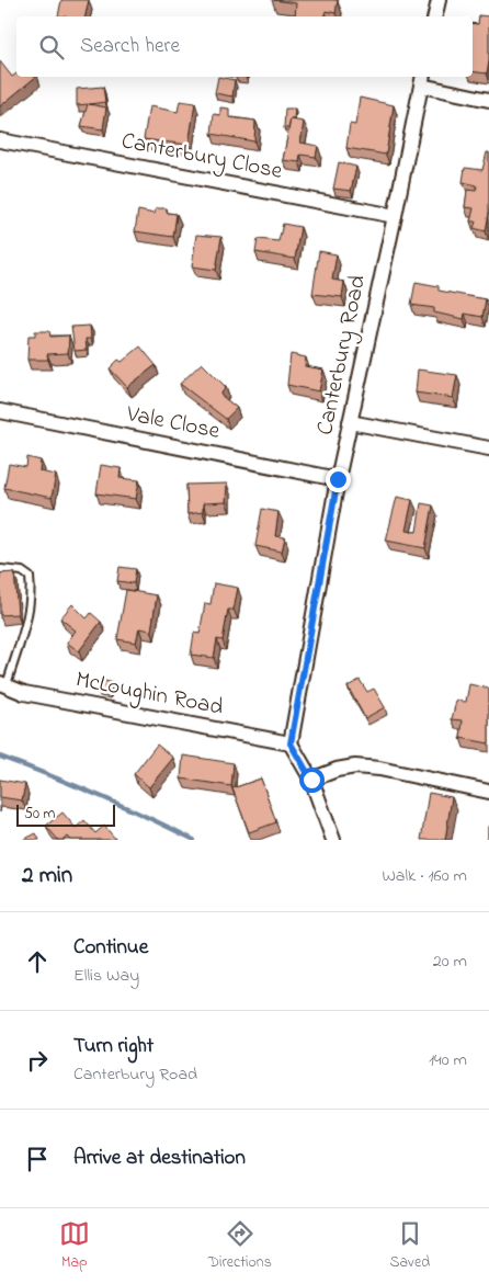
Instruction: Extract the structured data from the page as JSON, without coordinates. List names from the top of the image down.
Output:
{
  "streets": {
    "street": [
      "Canterbury Close",
      "Canterbury Road",
      "Vale Close",
      "McLoughin Road"
    ]
  },
  "crossings": [
    ["Canterbury Close", "Canterbury Road"],
    ["Canterbury Road", "Vale Close"],
    ["Canterbury Road", "McLoughin Road"]
  ],
  "scale_bar": "50 m",
  "page": {
    "search": "Search here",
    "scale": "50 m",
    "heading": ["2 min", "Walk · 160 m"],
    "list": [
      ["Continue", "Ellis Way", "20 m"],
      ["Turn right", "Canterbury Road", "140 m"],
      "Arrive at destination"
    ],
    "nav": ["Map", "Directions", "Saved"]
  }
}
